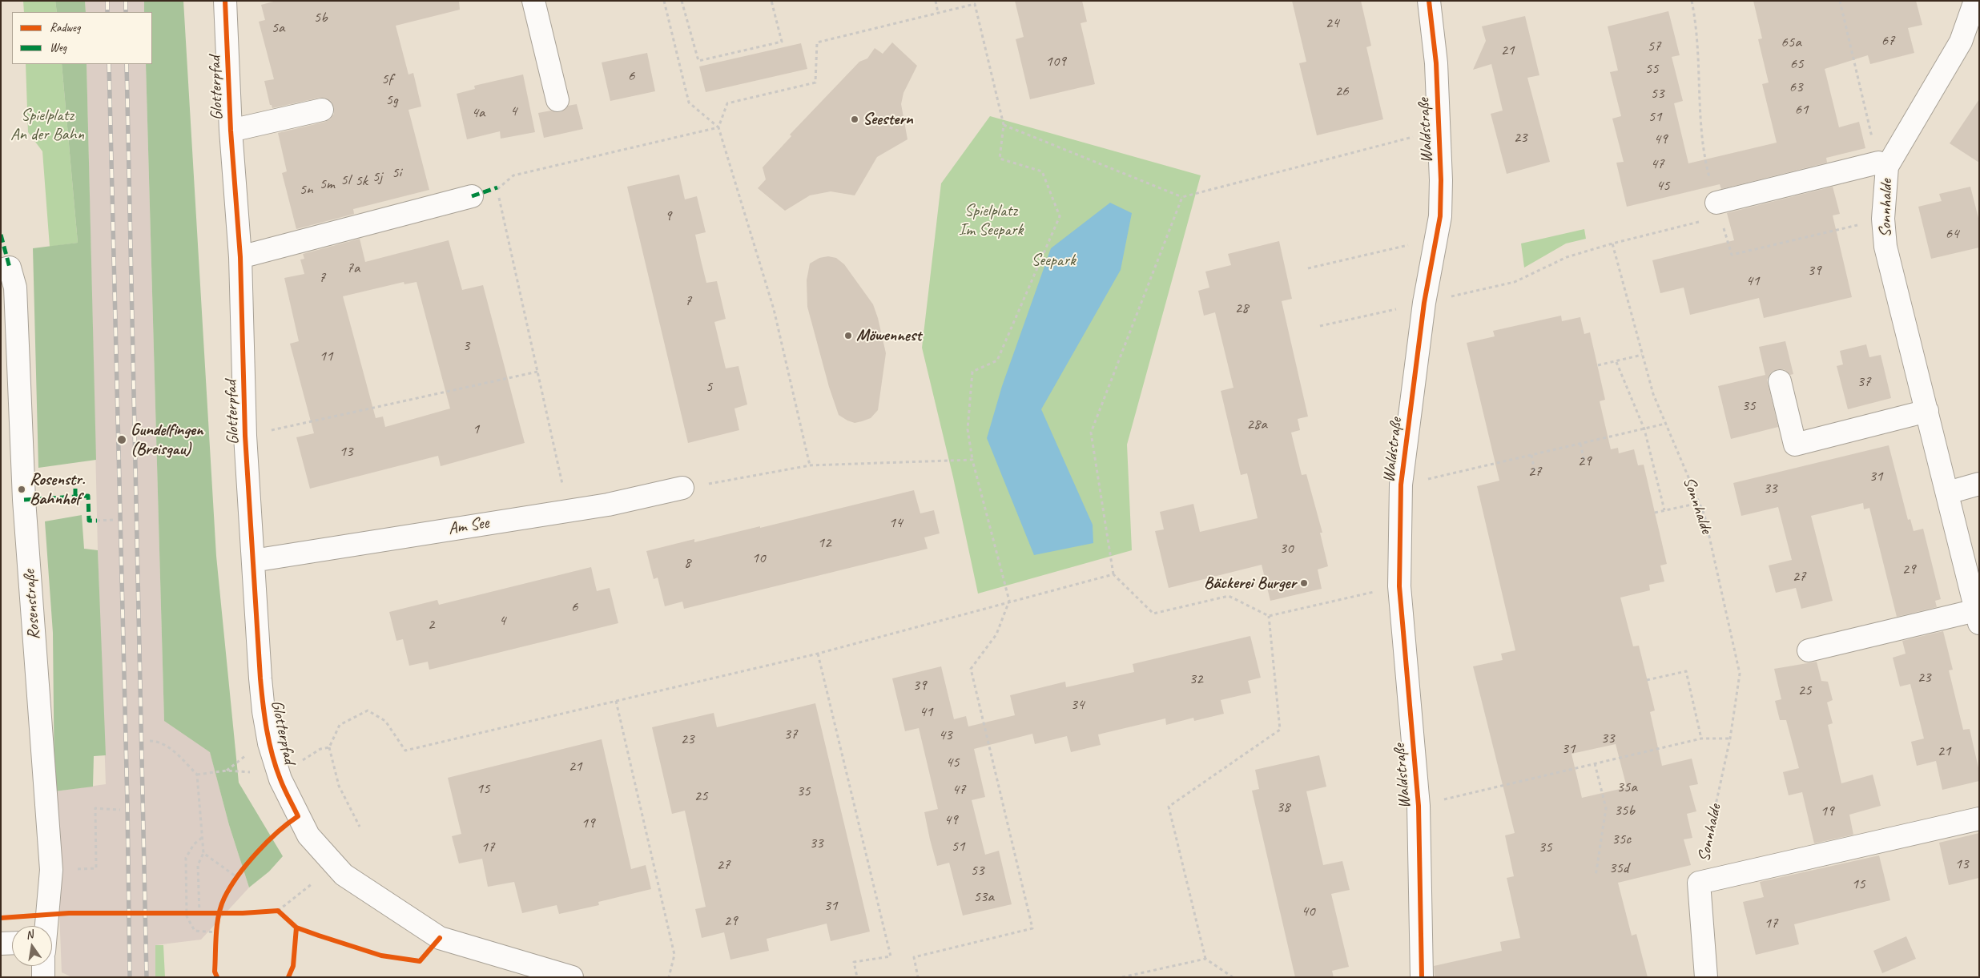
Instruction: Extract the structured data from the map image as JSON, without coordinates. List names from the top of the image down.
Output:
{
  "streets": {
    "street": [
      "Glotterpfad",
      "Waldstraße",
      "Sonnhalde",
      "Am See",
      "Rosenstraße"
    ]
  },
  "crossings": [
    ["Glotterpfad", "Am See"]
  ],
  "parks": ["Spielplatz An der Bahn", "Spielplatz Im Seepark", "Seepark"],
  "places": [
    "Seestern",
    "Möwennest",
    "Gundelfingen (Breisgau)",
    "Rosenstr. Bahnhof",
    "Bäckerei Burger"
  ],
  "house_numbers": [
    "5b",
    "24",
    "5a",
    "67",
    "65a",
    "57",
    "21",
    "109",
    "65",
    "55",
    "6",
    "5f",
    "63",
    "26",
    "53",
    "5g",
    "61",
    "4",
    "4a",
    "51",
    "23",
    "49",
    "47",
    "5i",
    "5j",
    "5l",
    "5k",
    "5m",
    "45",
    "5n",
    "9",
    "64",
    "7a",
    "39",
    "7",
    "41",
    "7",
    "28",
    "3",
    "11",
    "37",
    "5",
    "35",
    "28a",
    "1",
    "13",
    "29",
    "27",
    "31",
    "33",
    "14",
    "12",
    "30",
    "10",
    "8",
    "29",
    "27",
    "6",
    "4",
    "2",
    "23",
    "32",
    "39",
    "25",
    "34",
    "41",
    "37",
    "43",
    "33",
    "23",
    "31",
    "21",
    "45",
    "21",
    "35a",
    "15",
    "47",
    "35",
    "25",
    "38",
    "35b",
    "19",
    "49",
    "19",
    "35c",
    "33",
    "51",
    "17",
    "35",
    "13",
    "27",
    "35d",
    "53",
    "15",
    "53a",
    "31",
    "40",
    "29",
    "17"
  ],
  "legend": ["Radweg", "Weg"],
  "north": "top"
}
